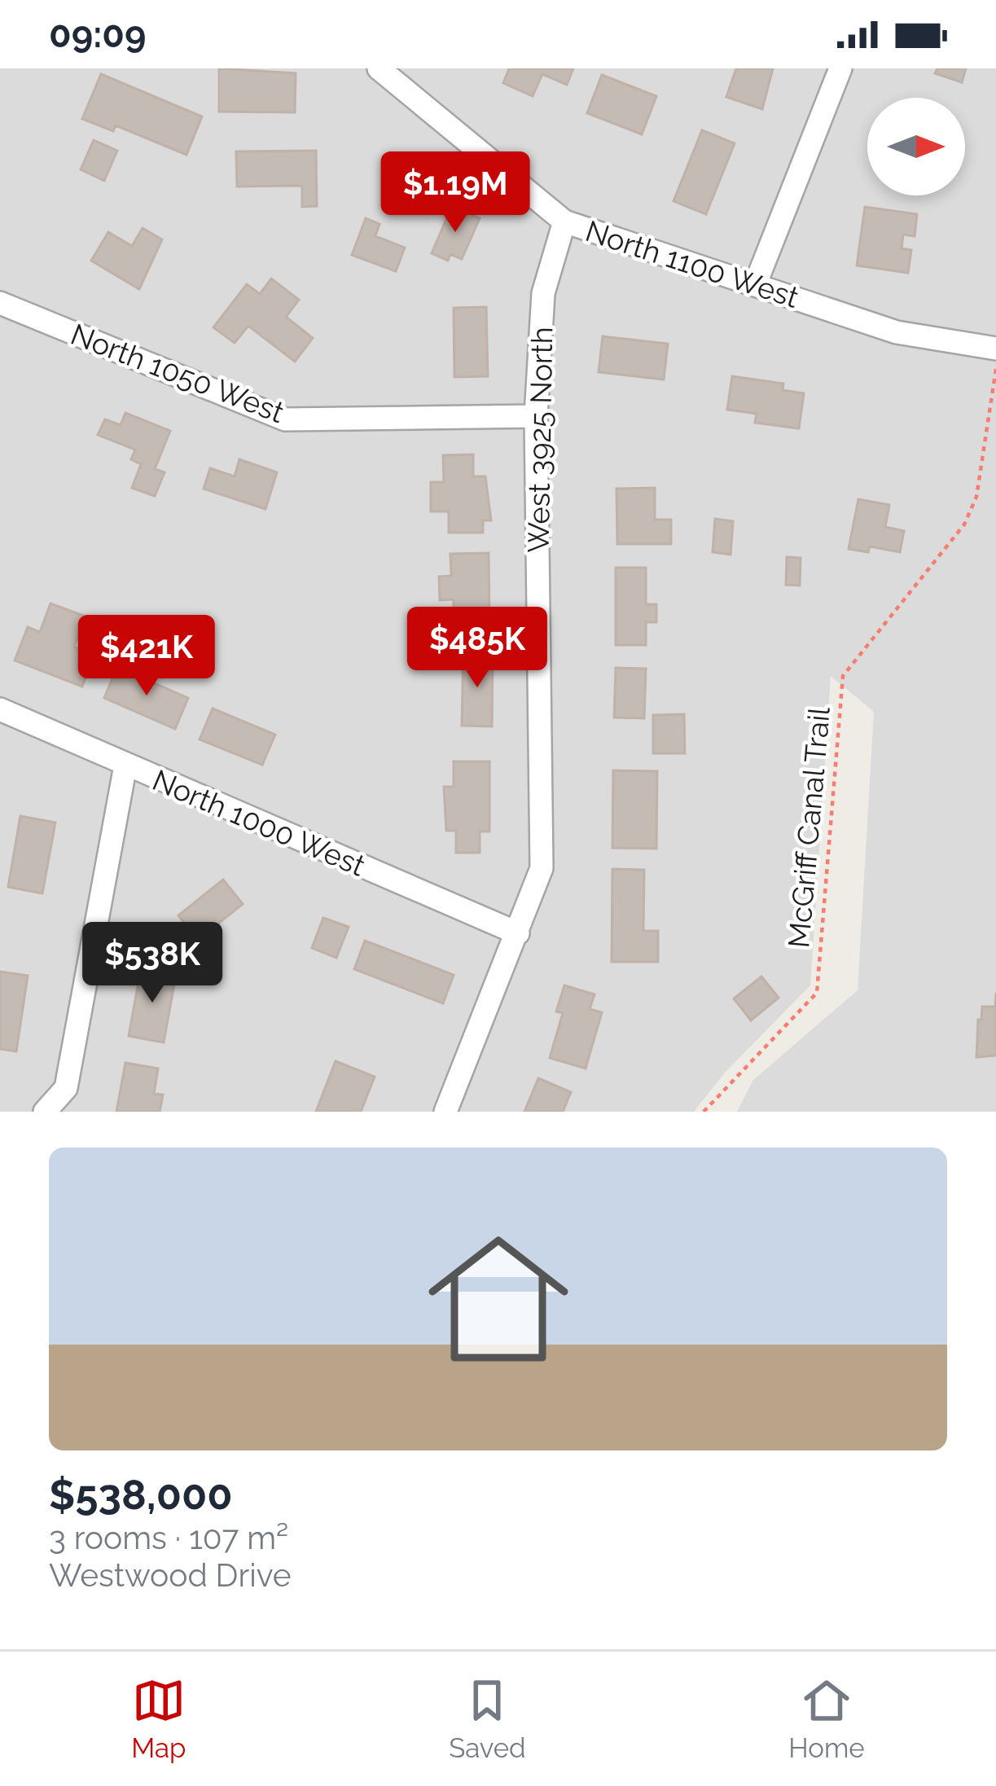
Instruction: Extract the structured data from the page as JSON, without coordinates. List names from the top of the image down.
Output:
{
  "streets": {
    "street": [
      "North 1100 West",
      "North 1050 West",
      "West 3925 North",
      "North 1000 West"
    ],
    "path": ["McGriff Canal Trail"]
  },
  "crossings": [
    ["North 1100 West", "West 3925 North"],
    ["North 1050 West", "West 3925 North"],
    ["West 3925 North", "North 1000 West"]
  ],
  "north": "right",
  "page": {
    "status": "09:09",
    "price": [
      "$1.19M",
      "$485K",
      "$421K",
      "$538K"
    ],
    "list": [
      {
        "name": "$538,000",
        "note": "3 rooms · 107 m² · Westwood Drive"
      }
    ],
    "tabs": ["Map", "Saved", "Home"]
  }
}
